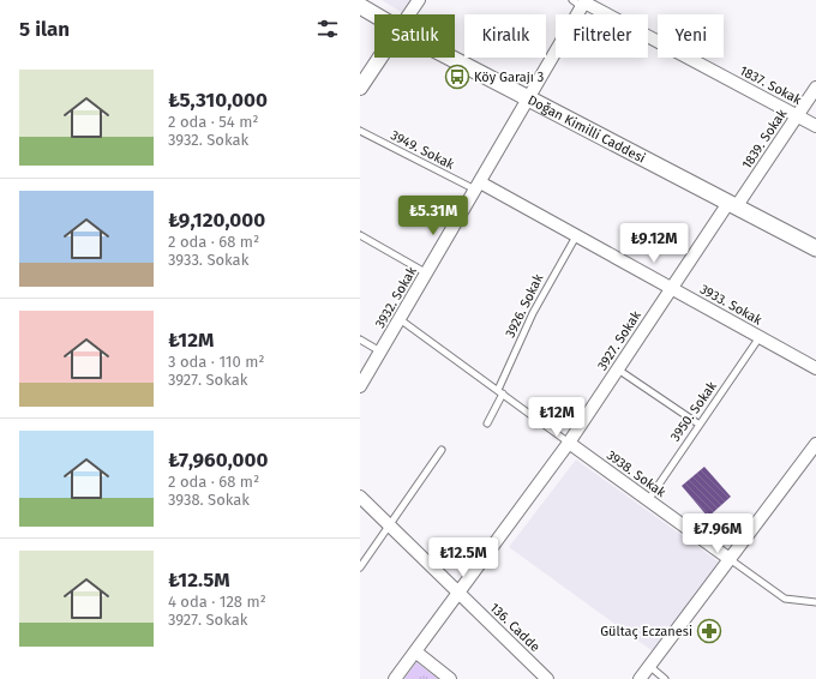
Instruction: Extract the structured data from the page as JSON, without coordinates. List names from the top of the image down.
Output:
{
  "streets": {
    "main road": ["Doğan Kimilli Caddesi"],
    "street": [
      "1837. Sokak",
      "1839. Sokak",
      "3932. Sokak",
      "3933. Sokak",
      "3927. Sokak",
      "3938. Sokak",
      "136. Cadde"
    ],
    "lane": ["3949. Sokak", "3926. Sokak", "3950. Sokak"]
  },
  "crossings": [
    ["1837. Sokak", "1839. Sokak"],
    ["1837. Sokak", "3932. Sokak"],
    ["Doğan Kimilli Caddesi", "1839. Sokak"],
    ["Doğan Kimilli Caddesi", "3932. Sokak"],
    ["Doğan Kimilli Caddesi", "3927. Sokak"],
    ["1839. Sokak", "3927. Sokak"],
    ["3949. Sokak", "3932. Sokak"],
    ["3949. Sokak", "3933. Sokak"],
    ["3932. Sokak", "3933. Sokak"],
    ["3932. Sokak", "3938. Sokak"],
    ["3933. Sokak", "3926. Sokak"],
    ["3933. Sokak", "3927. Sokak"],
    ["3933. Sokak", "3950. Sokak"],
    ["3926. Sokak", "3938. Sokak"],
    ["3927. Sokak", "3938. Sokak"],
    ["3927. Sokak", "136. Cadde"],
    ["3950. Sokak", "3938. Sokak"]
  ],
  "places": {
    "bus stop": ["Köy Garajı 3"],
    "pharmacy": ["Gültaç Eczanesi"]
  },
  "page": {
    "heading": "5 ilan",
    "chip": [
      "Satılık",
      "Kiralık",
      "Filtreler",
      "Yeni"
    ],
    "list": [
      {
        "name": "₺5,310,000",
        "note": "2 oda · 54 m² · 3932. Sokak"
      },
      {
        "name": "₺9,120,000",
        "note": "2 oda · 68 m² · 3933. Sokak"
      },
      {
        "name": "₺12M",
        "note": "3 oda · 110 m² · 3927. Sokak"
      },
      {
        "name": "₺7,960,000",
        "note": "2 oda · 68 m² · 3938. Sokak"
      },
      {
        "name": "₺12.5M",
        "note": "4 oda · 128 m² · 3927. Sokak"
      }
    ],
    "price": [
      "₺5.31M",
      "₺9.12M",
      "₺12M",
      "₺7.96M",
      "₺12.5M"
    ]
  }
}
